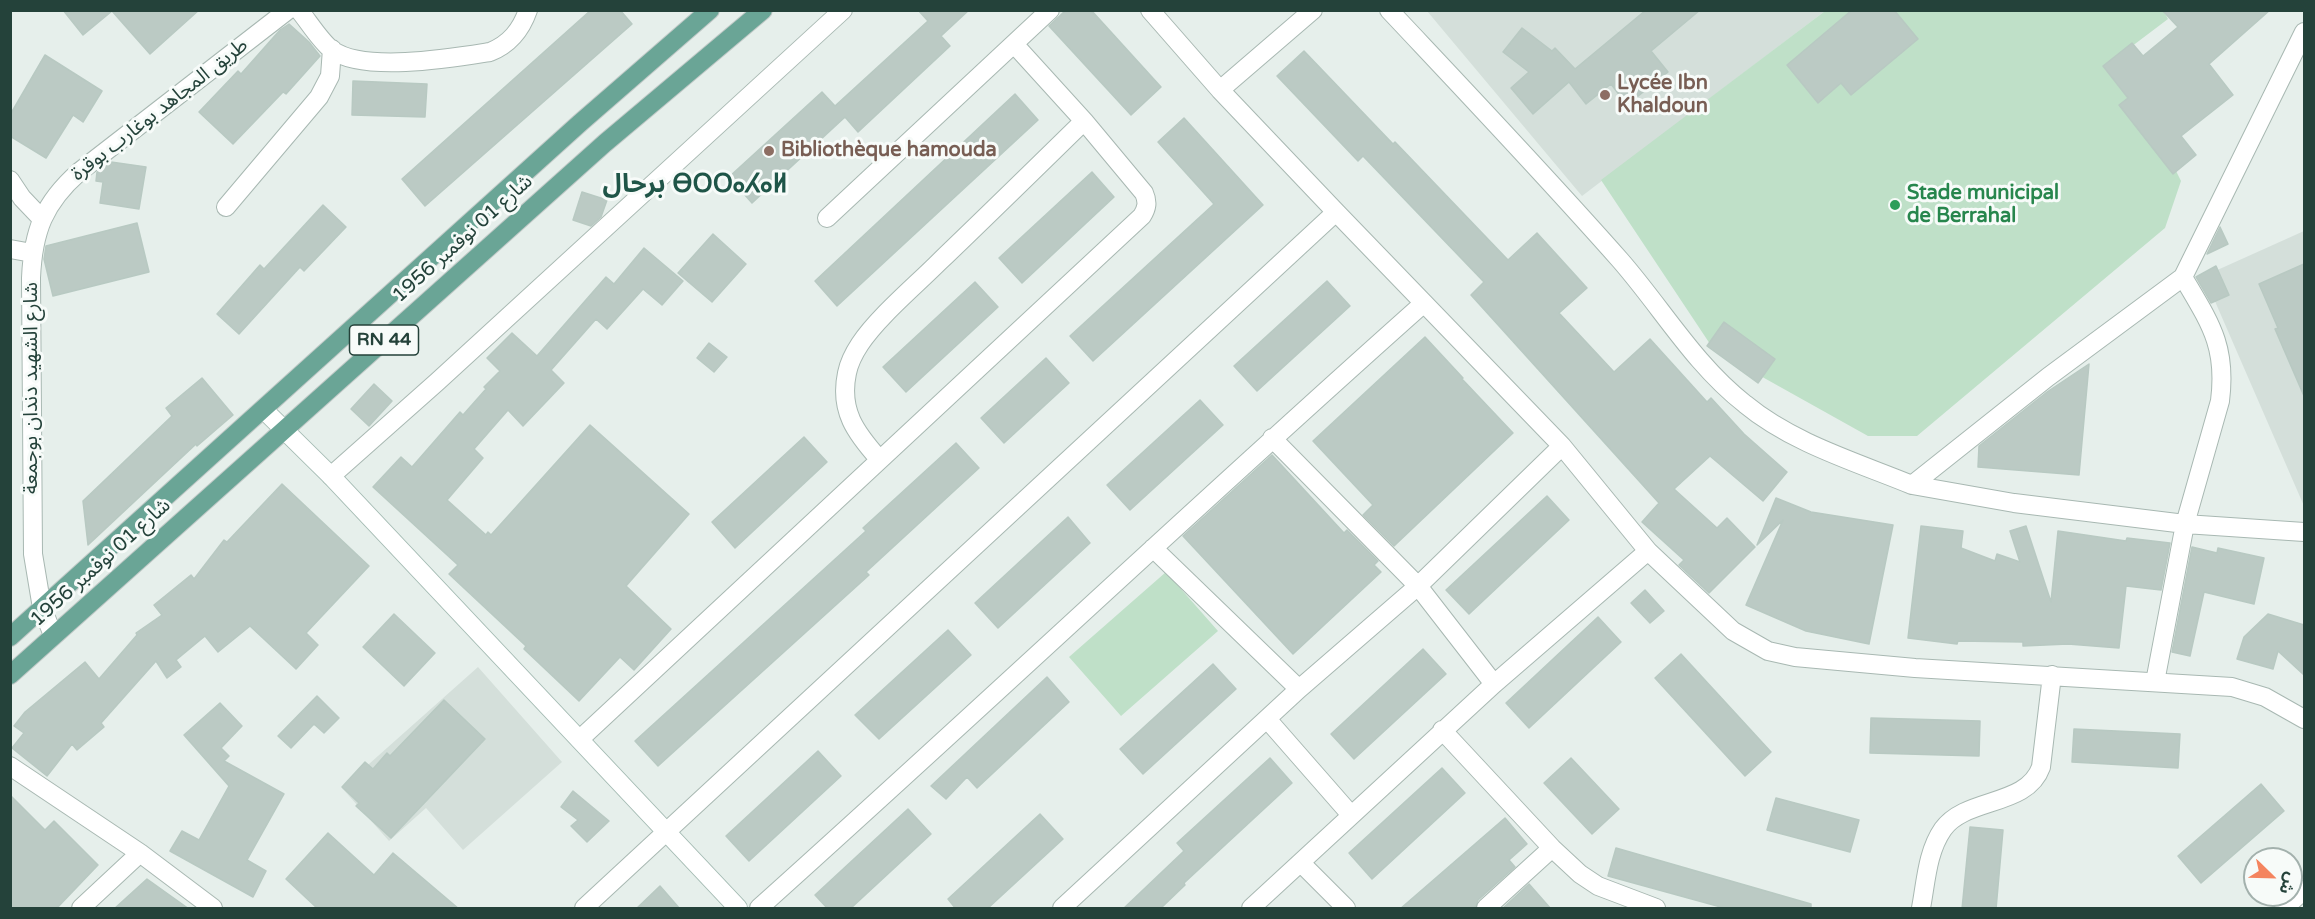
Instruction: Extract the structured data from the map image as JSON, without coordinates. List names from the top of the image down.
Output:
{
  "streets": {
    "main road": ["شارع 01 نوفمبر 1956", "RN 44"],
    "street": ["طريق المجاهد بوغارب بوقرة", "شارع الشهيد دندان بوجمعة"]
  },
  "crossings": [
    ["طريق المجاهد بوغارب بوقرة", "شارع الشهيد دندان بوجمعة"],
    ["شارع 01 نوفمبر 1956", "شارع الشهيد دندان بوجمعة"]
  ],
  "districts": ["برحال ⴱⵔⵔⴰⵃⴰⵍ"],
  "places": ["Lycée Ibn Khaldoun", "Bibliothèque hamouda", "Stade municipal de Berrahal"],
  "north": "bottom right"
}
